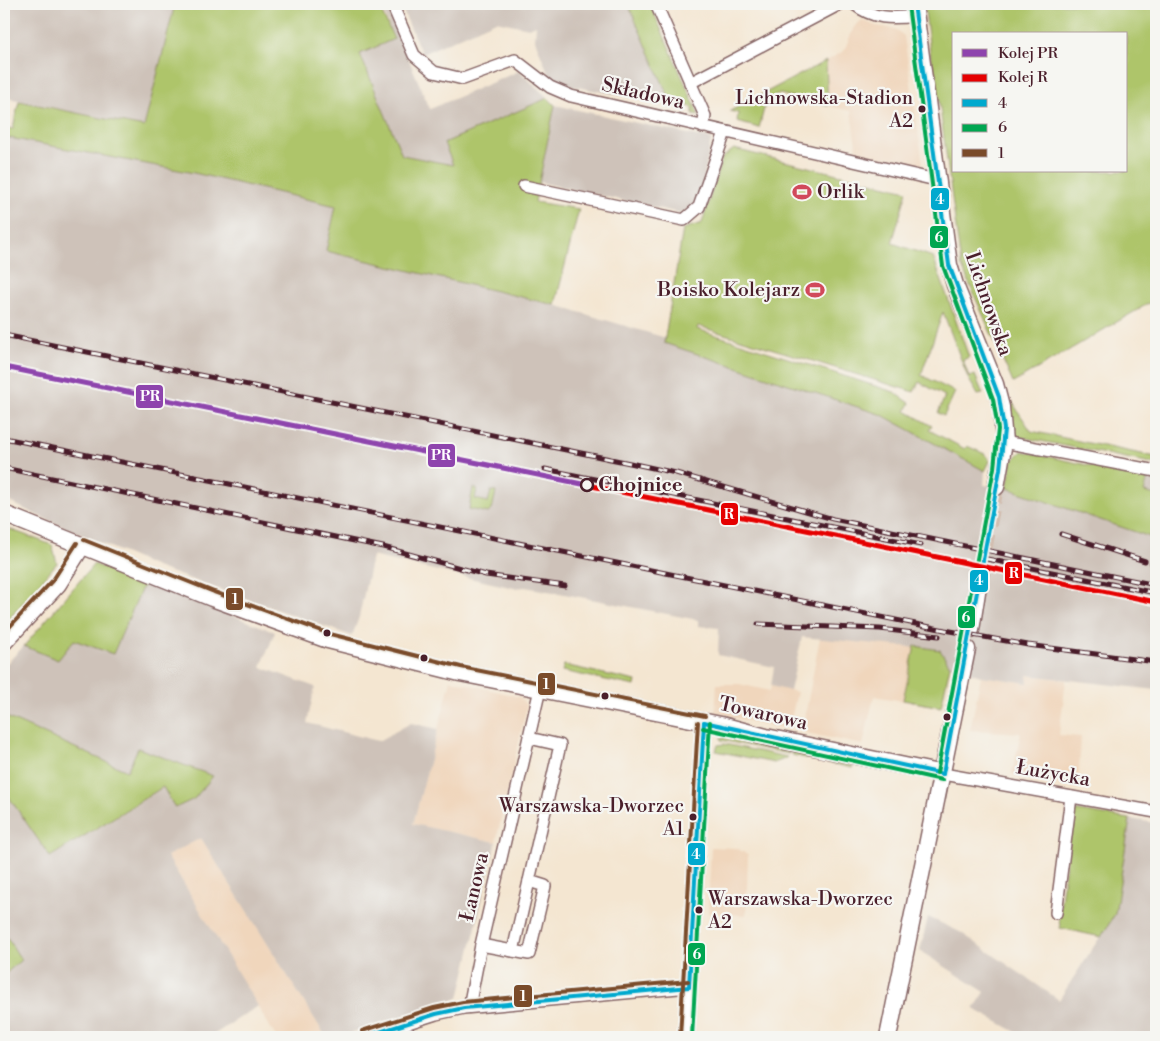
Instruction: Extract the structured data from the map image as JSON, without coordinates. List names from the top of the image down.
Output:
{
  "streets": {
    "street": [
      "Składowa",
      "Lichnowska",
      "Towarowa",
      "Łużycka",
      "Łanowa"
    ]
  },
  "crossings": [
    ["Składowa", "Lichnowska"],
    ["Towarowa", "Łużycka"],
    ["Towarowa", "Łanowa"]
  ],
  "places": {
    "other": [
      "Lichnowska-Stadion A2",
      "Chojnice",
      "Warszawska-Dworzec A1",
      "Warszawska-Dworzec A2"
    ],
    "sports": ["Orlik", "Boisko Kolejarz"]
  },
  "lines": [
    "transit line 4",
    "transit line 6",
    "rail line PR",
    "rail line R",
    "transit line 1"
  ],
  "legend": [
    "Kolej PR",
    "Kolej R",
    "4",
    "6",
    "1"
  ]
}
